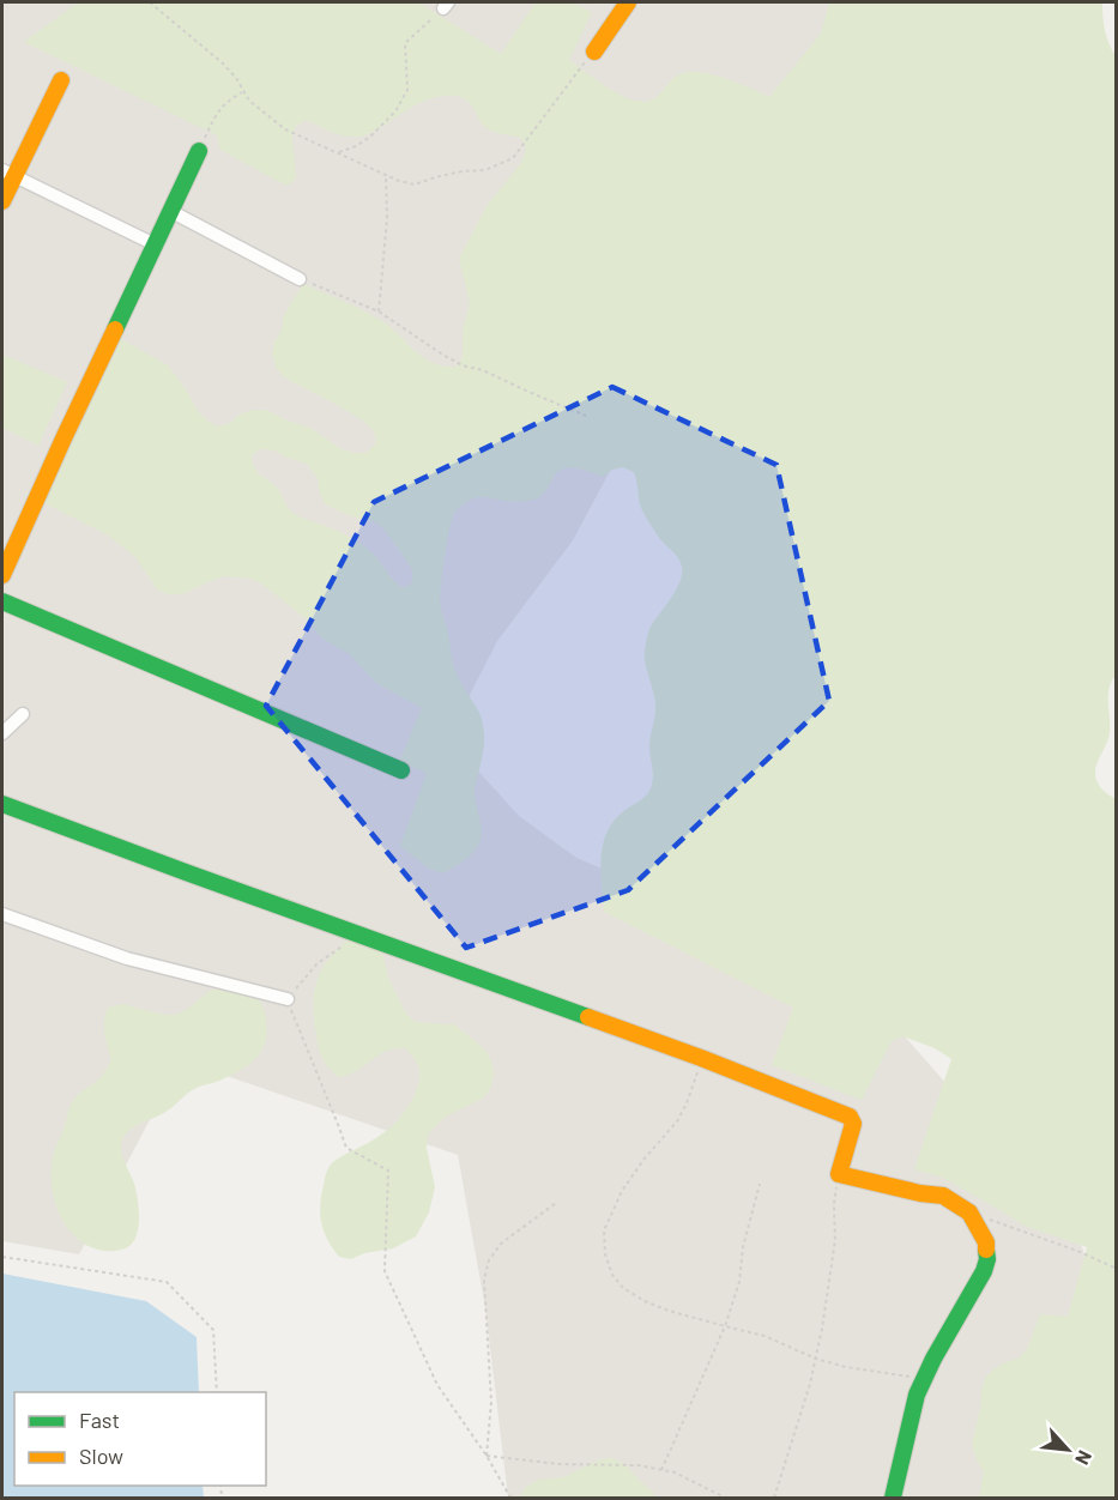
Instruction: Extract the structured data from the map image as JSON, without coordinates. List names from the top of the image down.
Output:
{
  "legend": ["Fast", "Slow"],
  "north": "bottom right"
}
